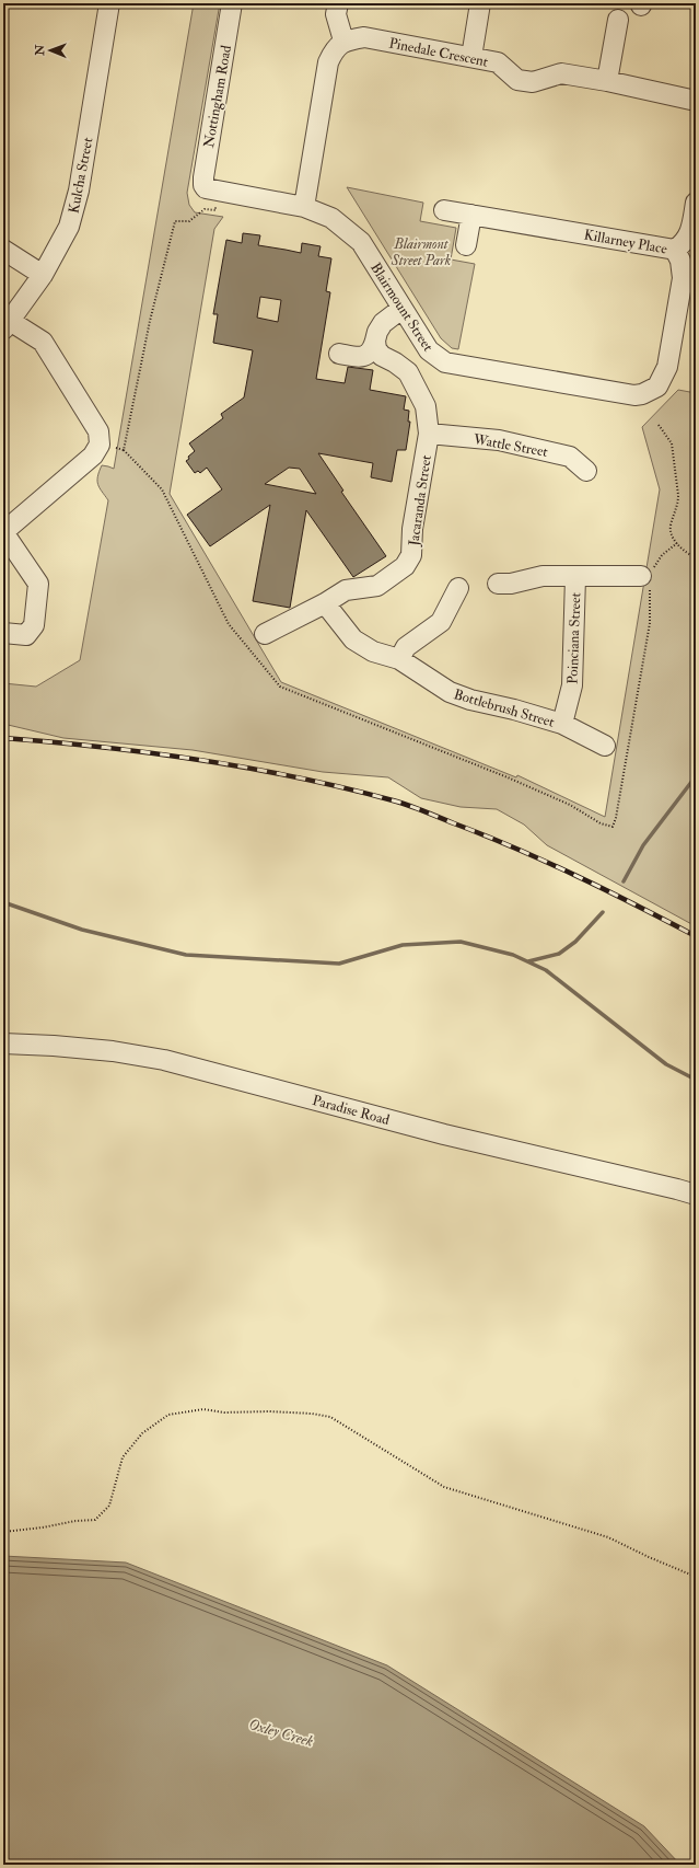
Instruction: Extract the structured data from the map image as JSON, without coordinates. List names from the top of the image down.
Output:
{
  "streets": {
    "street": [
      "Pinedale Crescent",
      "Nottingham Road",
      "Kulcha Street",
      "Killarney Place",
      "Blairmount Street",
      "Wattle Street",
      "Jacaranda Street",
      "Poinciana Street",
      "Bottlebrush Street",
      "Paradise Road"
    ]
  },
  "crossings": [
    ["Nottingham Road", "Blairmount Street"],
    ["Killarney Place", "Blairmount Street"],
    ["Wattle Street", "Jacaranda Street"],
    ["Jacaranda Street", "Bottlebrush Street"],
    ["Poinciana Street", "Bottlebrush Street"]
  ],
  "water": ["Oxley Creek"],
  "parks": ["Blairmont Street Park"],
  "north": "left"
}
